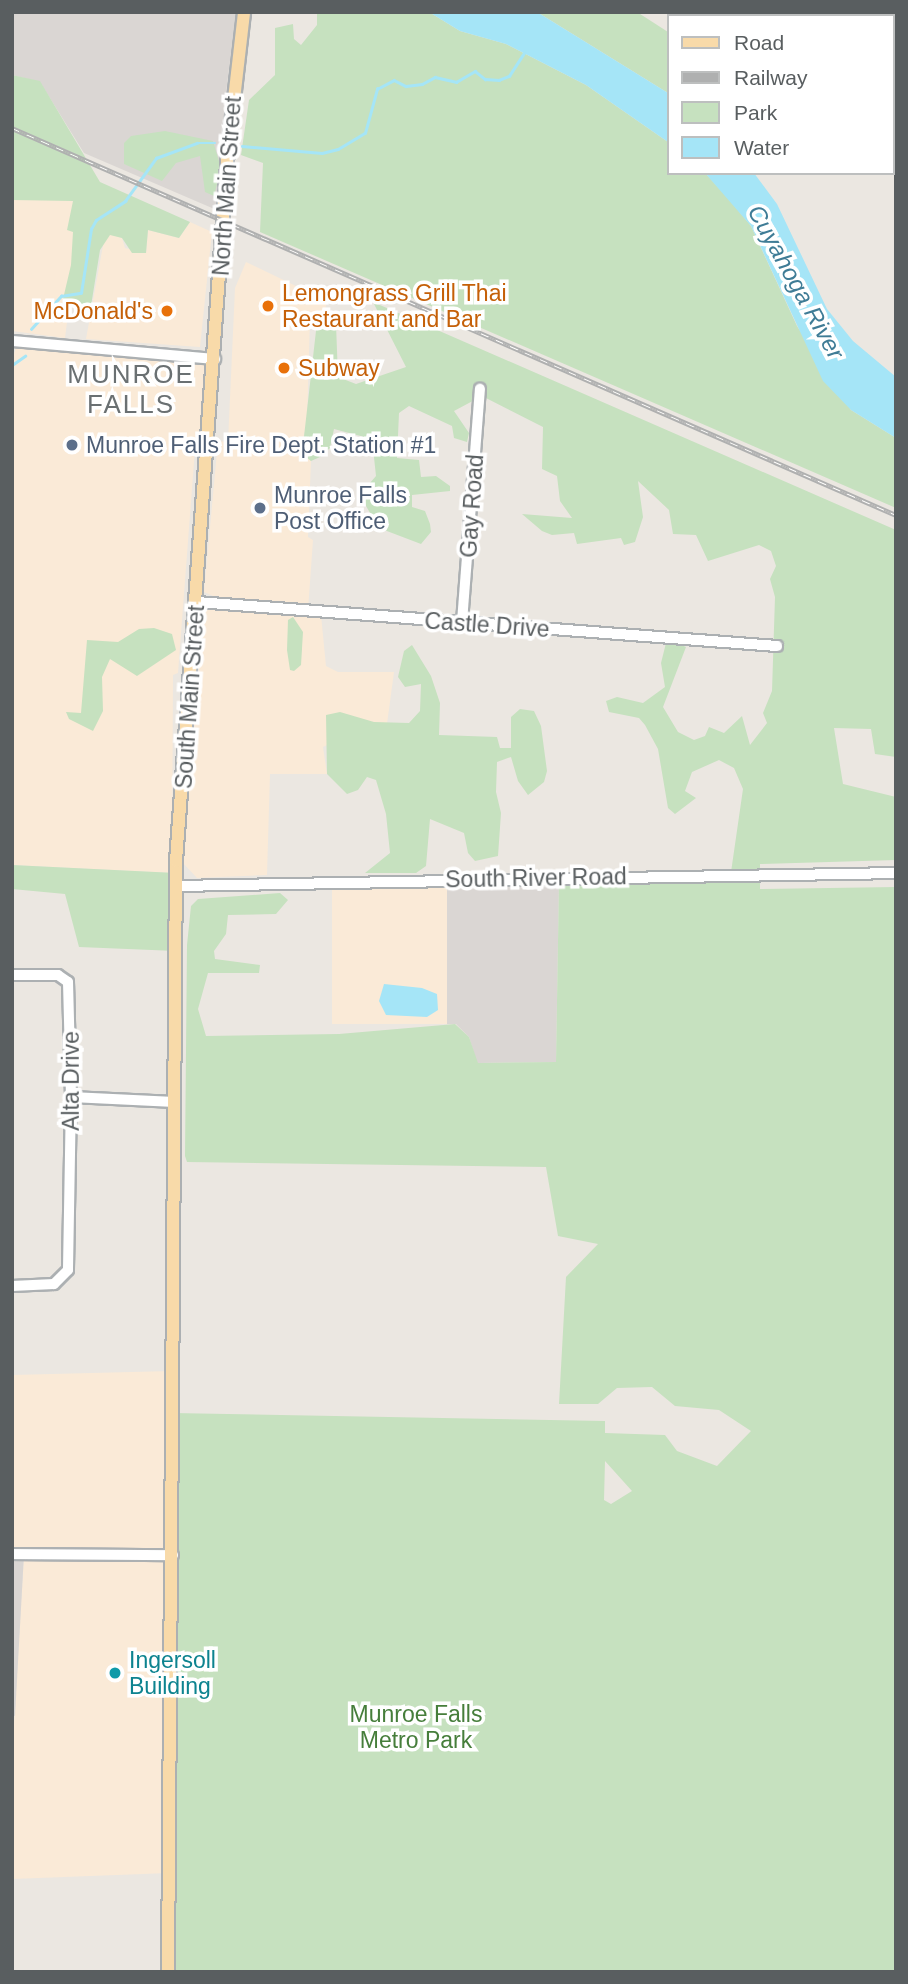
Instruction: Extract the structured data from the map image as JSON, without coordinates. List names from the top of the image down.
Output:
{
  "streets": {
    "main road": ["North Main Street", "South Main Street"],
    "street": [
      "Gay Road",
      "Castle Drive",
      "South River Road",
      "Alta Drive"
    ]
  },
  "crossings": [
    ["North Main Street", "South Main Street"],
    ["Gay Road", "Castle Drive"],
    ["Castle Drive", "South Main Street"],
    ["South Main Street", "South River Road"]
  ],
  "districts": ["MUNROE FALLS"],
  "water": ["Cuyahoga River"],
  "parks": ["Munroe Falls Metro Park"],
  "places": [
    "Lemongrass Grill Thai Restaurant and Bar",
    "McDonald's",
    "Subway",
    "Munroe Falls Fire Dept. Station #1",
    "Munroe Falls Post Office",
    "Ingersoll Building"
  ],
  "legend": [
    "Road",
    "Railway",
    "Park",
    "Water"
  ]
}
